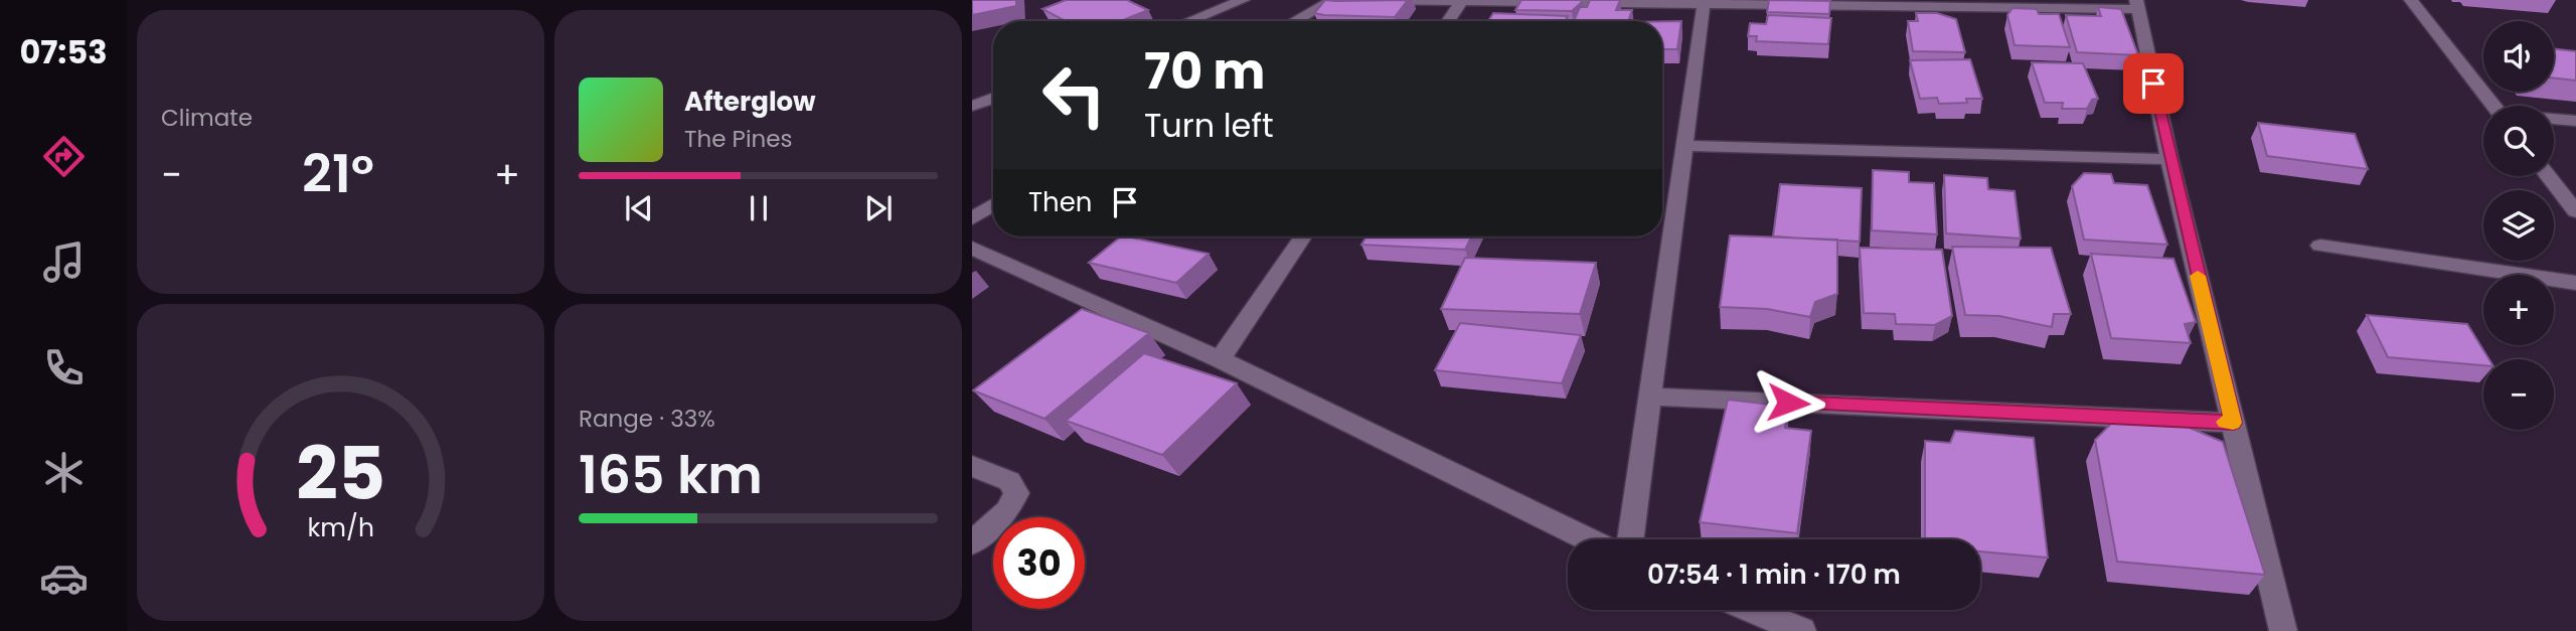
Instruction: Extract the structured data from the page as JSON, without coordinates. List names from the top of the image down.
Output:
{
  "page": {
    "tabs": "07:53",
    "tile": [
      "Climate",
      ["Range · 33%", "165 km"]
    ],
    "map_buttons": ["+", "−"],
    "turn": ["70 m", "Turn left"],
    "song": ["Afterglow", "The Pines"],
    "heat": ["−", "21°", "+"],
    "then": "Then",
    "limit": "30",
    "trip": "07:54 · 1 min · 170 m",
    "gauge": ["25", "km/h"]
  }
}
